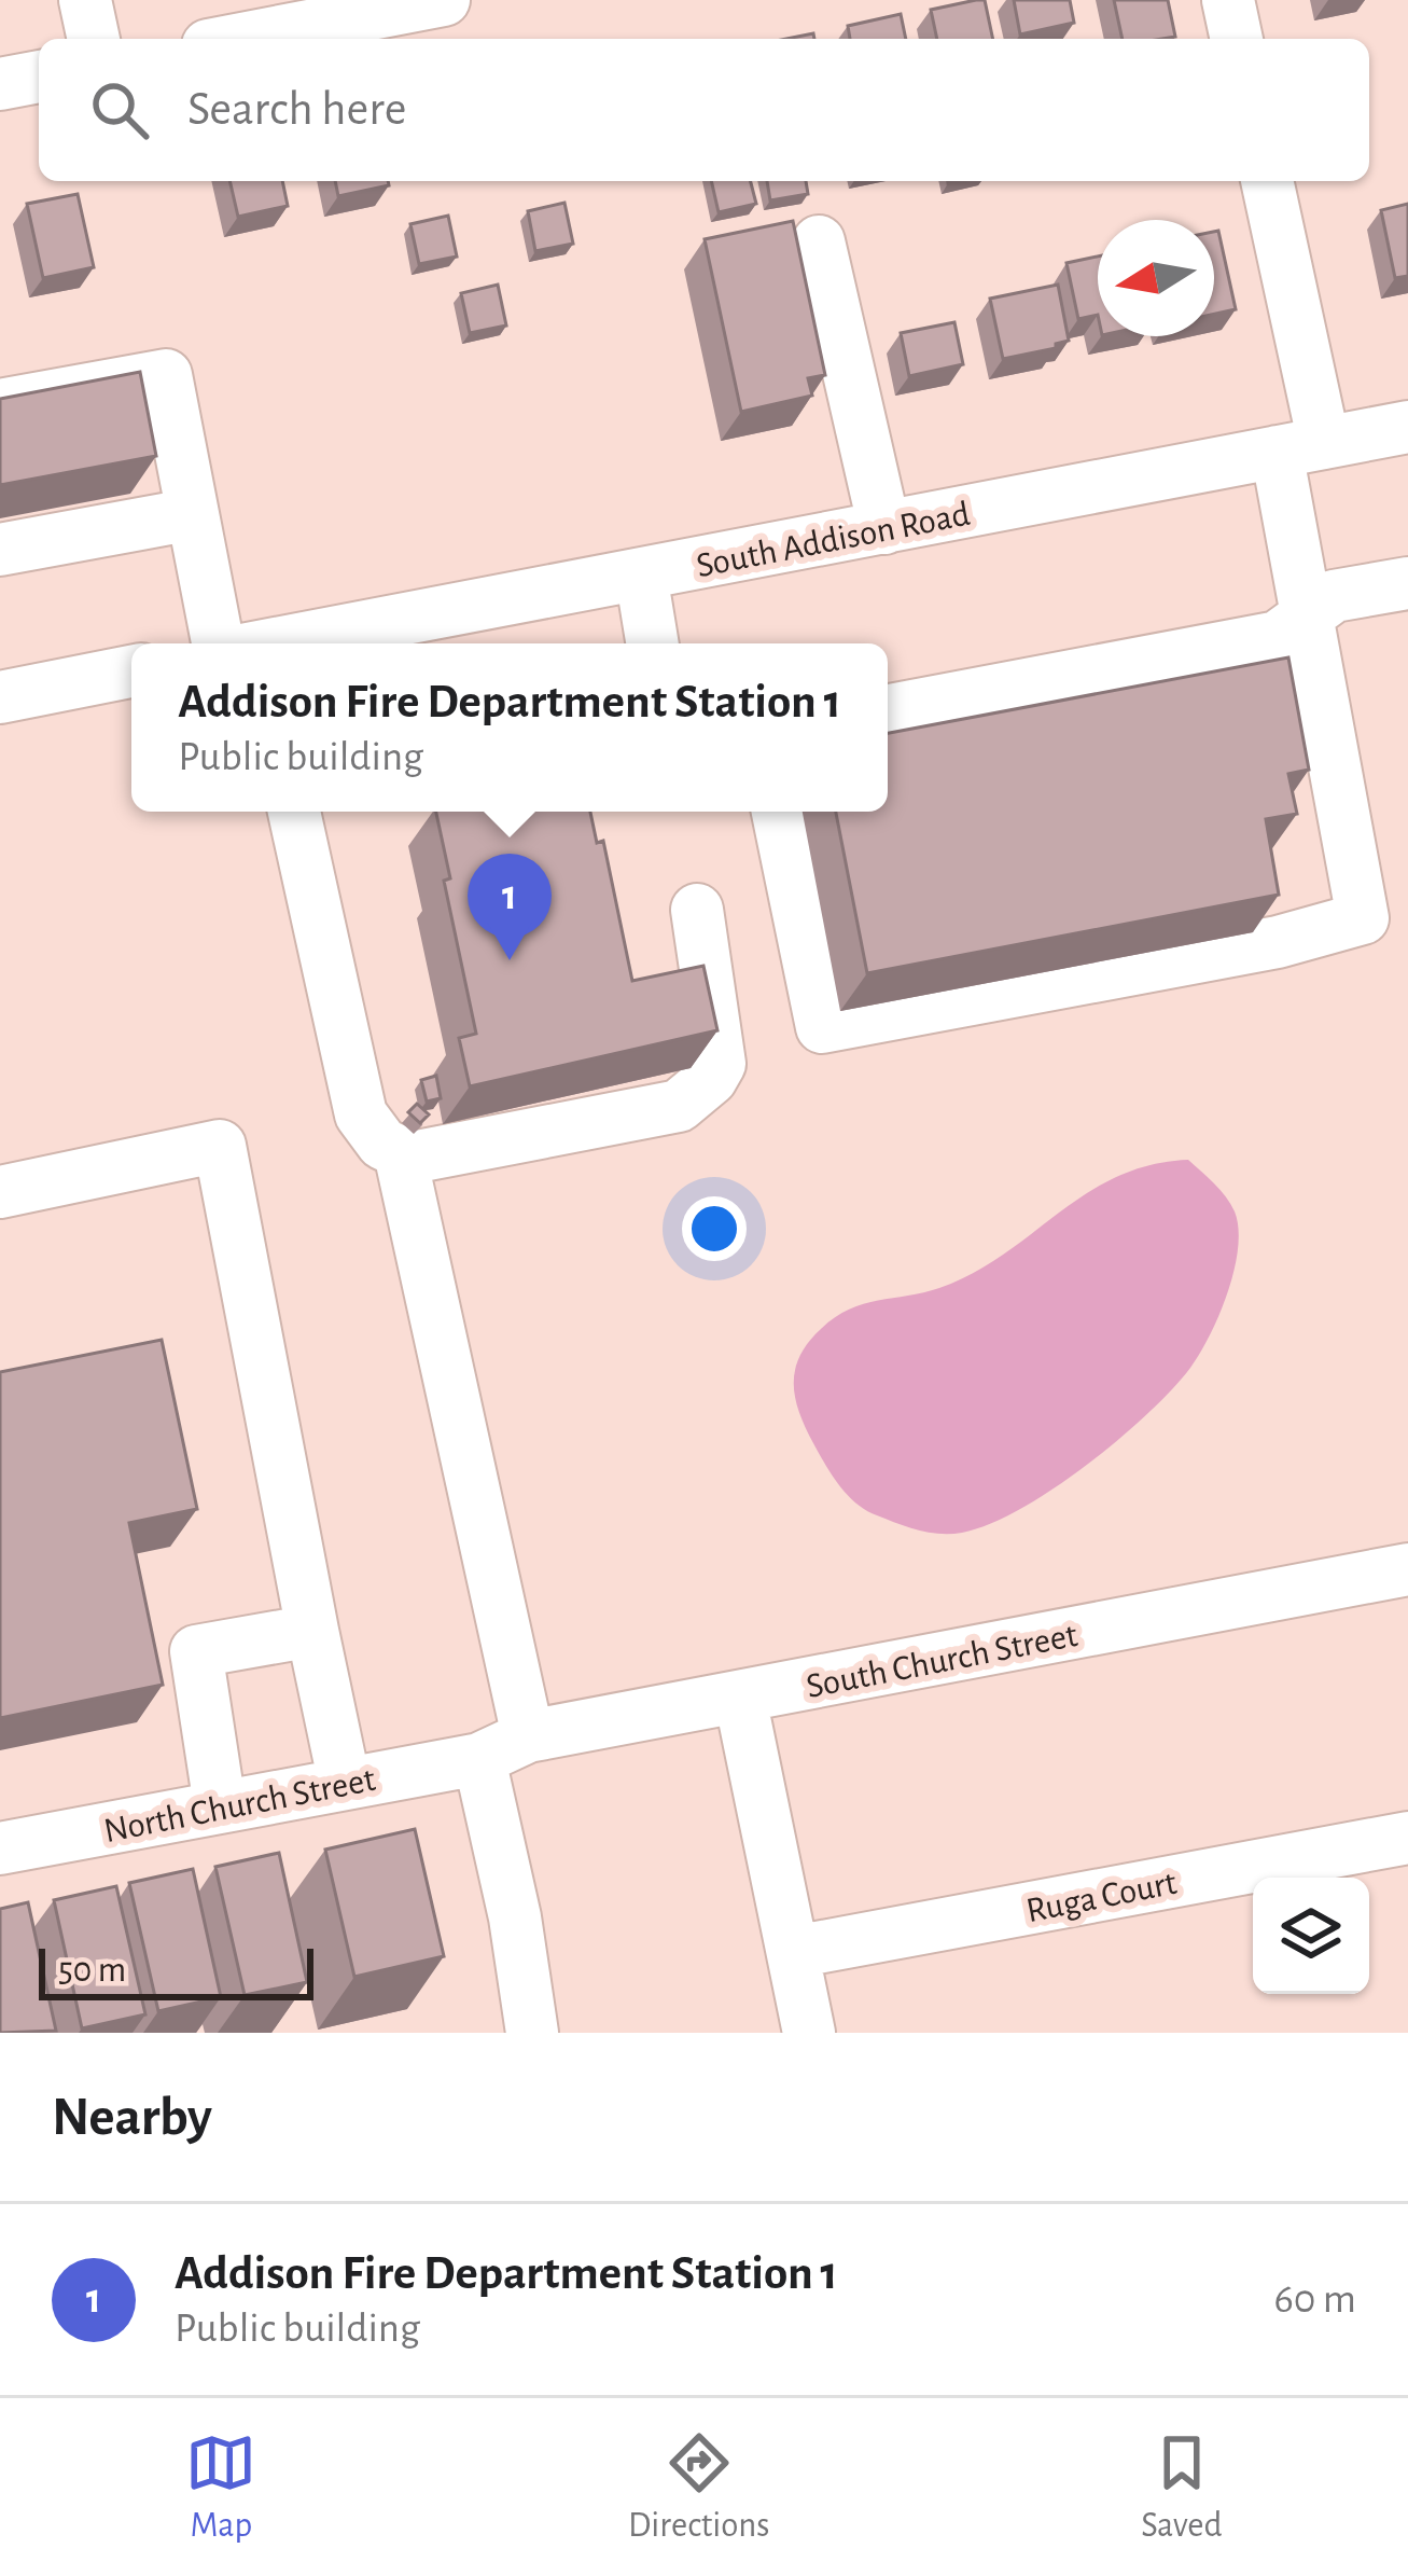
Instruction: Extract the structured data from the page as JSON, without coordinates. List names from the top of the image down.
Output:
{
  "streets": {
    "street": [
      "South Addison Road",
      "South Church Street",
      "North Church Street",
      "Ruga Court"
    ]
  },
  "crossings": [
    ["South Church Street", "North Church Street"]
  ],
  "scale_bar": "50 m",
  "north": "left",
  "page": {
    "search": "Search here",
    "popup": ["Addison Fire Department Station 1", "Public building"],
    "pins": "1",
    "scale": "50 m",
    "heading": "Nearby",
    "list": [
      {
        "mark": "1",
        "name": "Addison Fire Department Station 1",
        "note": "Public building",
        "value": "60 m"
      }
    ],
    "nav": ["Map", "Directions", "Saved"]
  }
}
